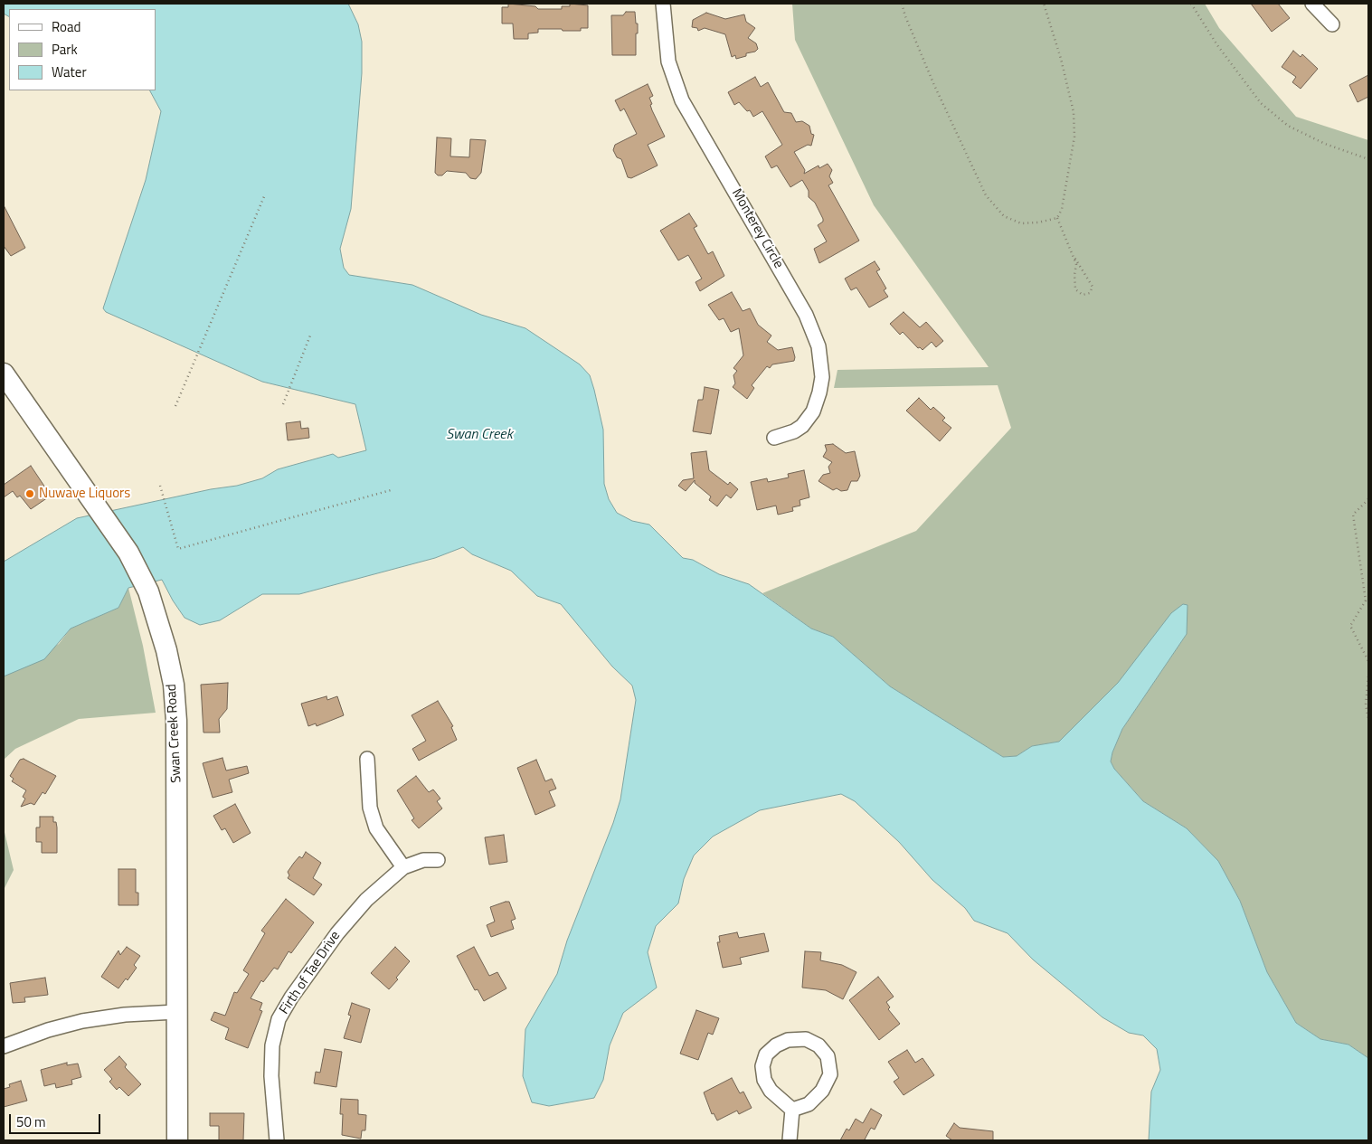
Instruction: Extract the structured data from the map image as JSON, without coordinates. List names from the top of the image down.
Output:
{
  "streets": {
    "street": ["Monterey Circle", "Swan Creek Road", "Firth of Tae Drive"]
  },
  "water": ["Swan Creek"],
  "places": ["Nuwave Liquors"],
  "legend": ["Road", "Park", "Water"],
  "scale_bar": "50 m"
}
